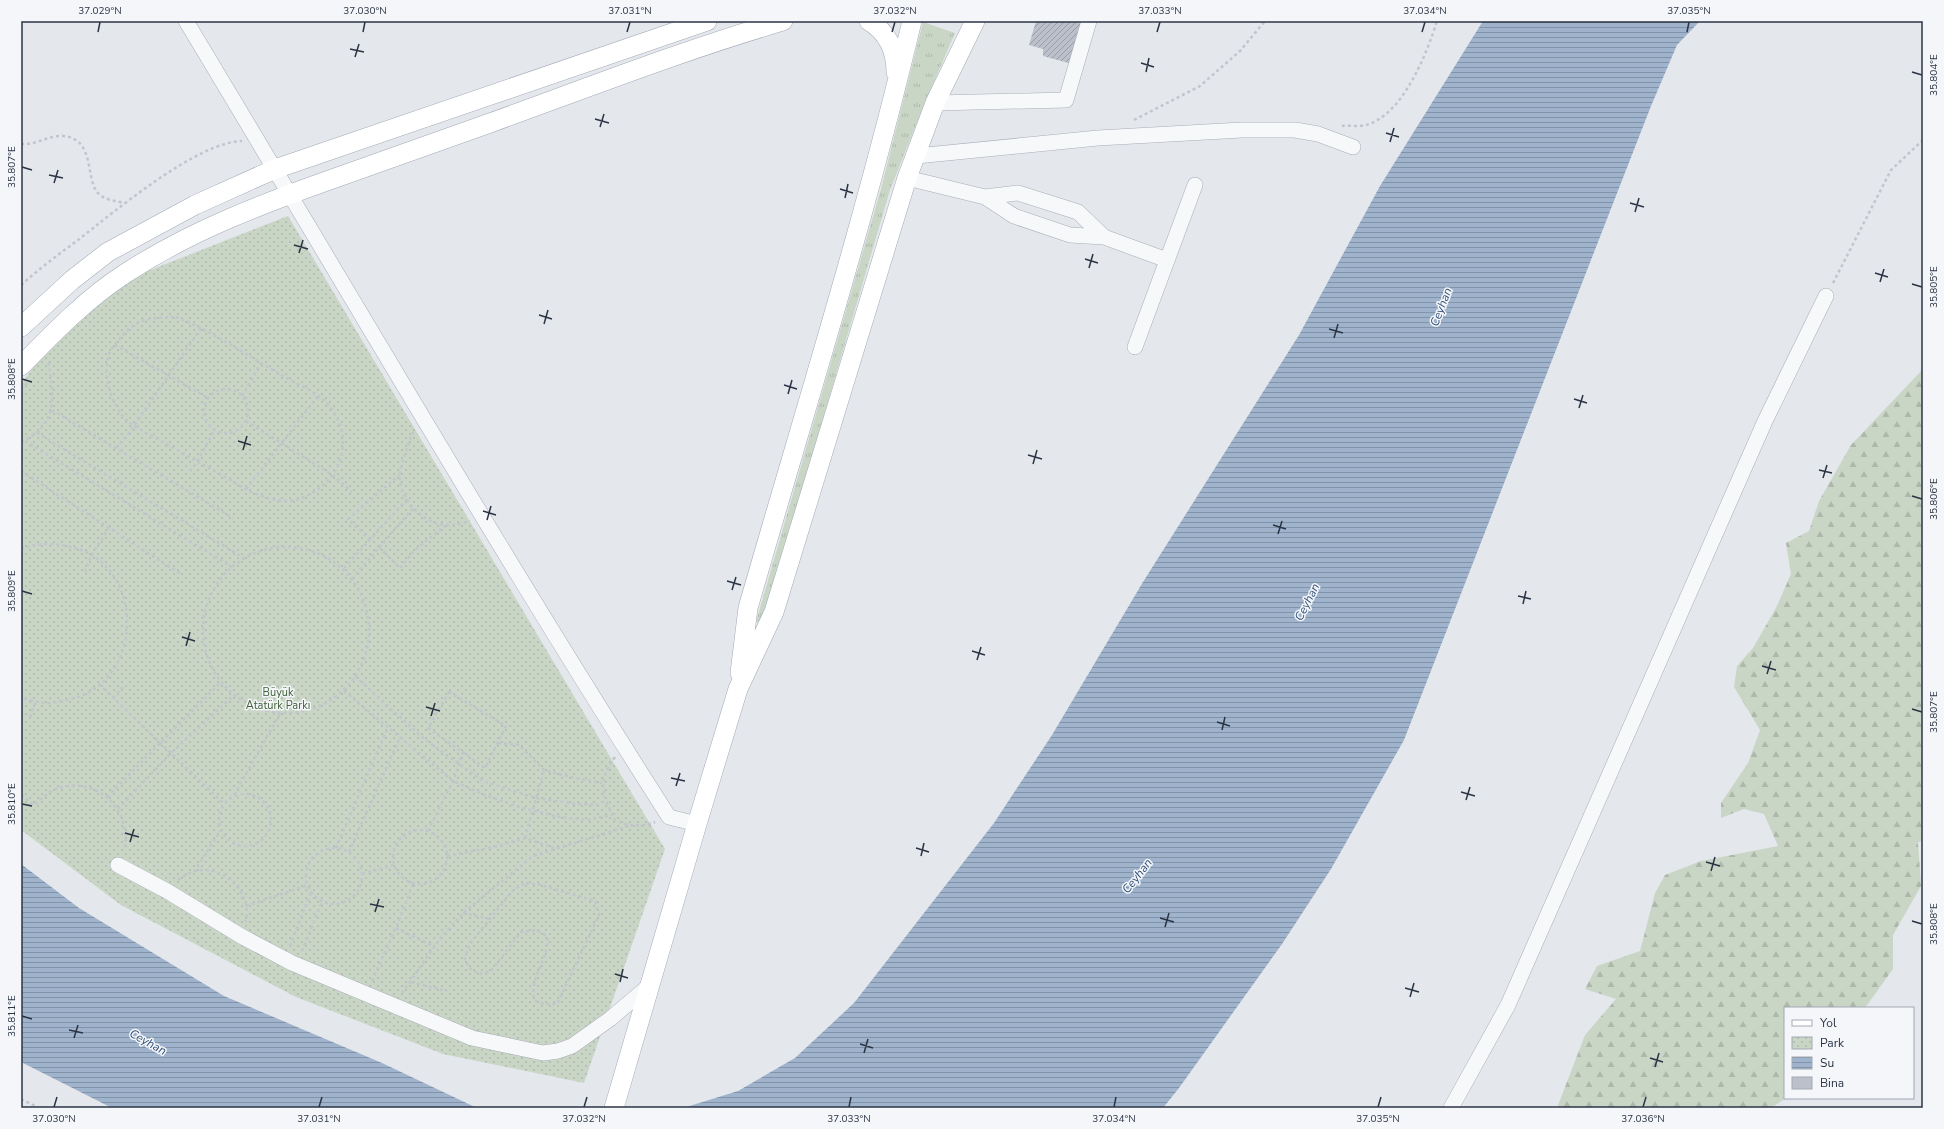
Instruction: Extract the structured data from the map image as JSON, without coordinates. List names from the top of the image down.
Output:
{
  "water": ["Ceyhan"],
  "parks": ["Büyük Atatürk Parkı"],
  "legend": [
    "Yol",
    "Park",
    "Su",
    "Bina"
  ],
  "coordinates": [
    "37.029°N",
    "37.030°N",
    "37.031°N",
    "37.032°N",
    "37.033°N",
    "37.034°N",
    "37.035°N",
    "35.804°E",
    "35.807°E",
    "35.805°E",
    "35.808°E",
    "35.806°E",
    "35.809°E",
    "35.810°E",
    "35.811°E",
    "37.036°N"
  ]
}
